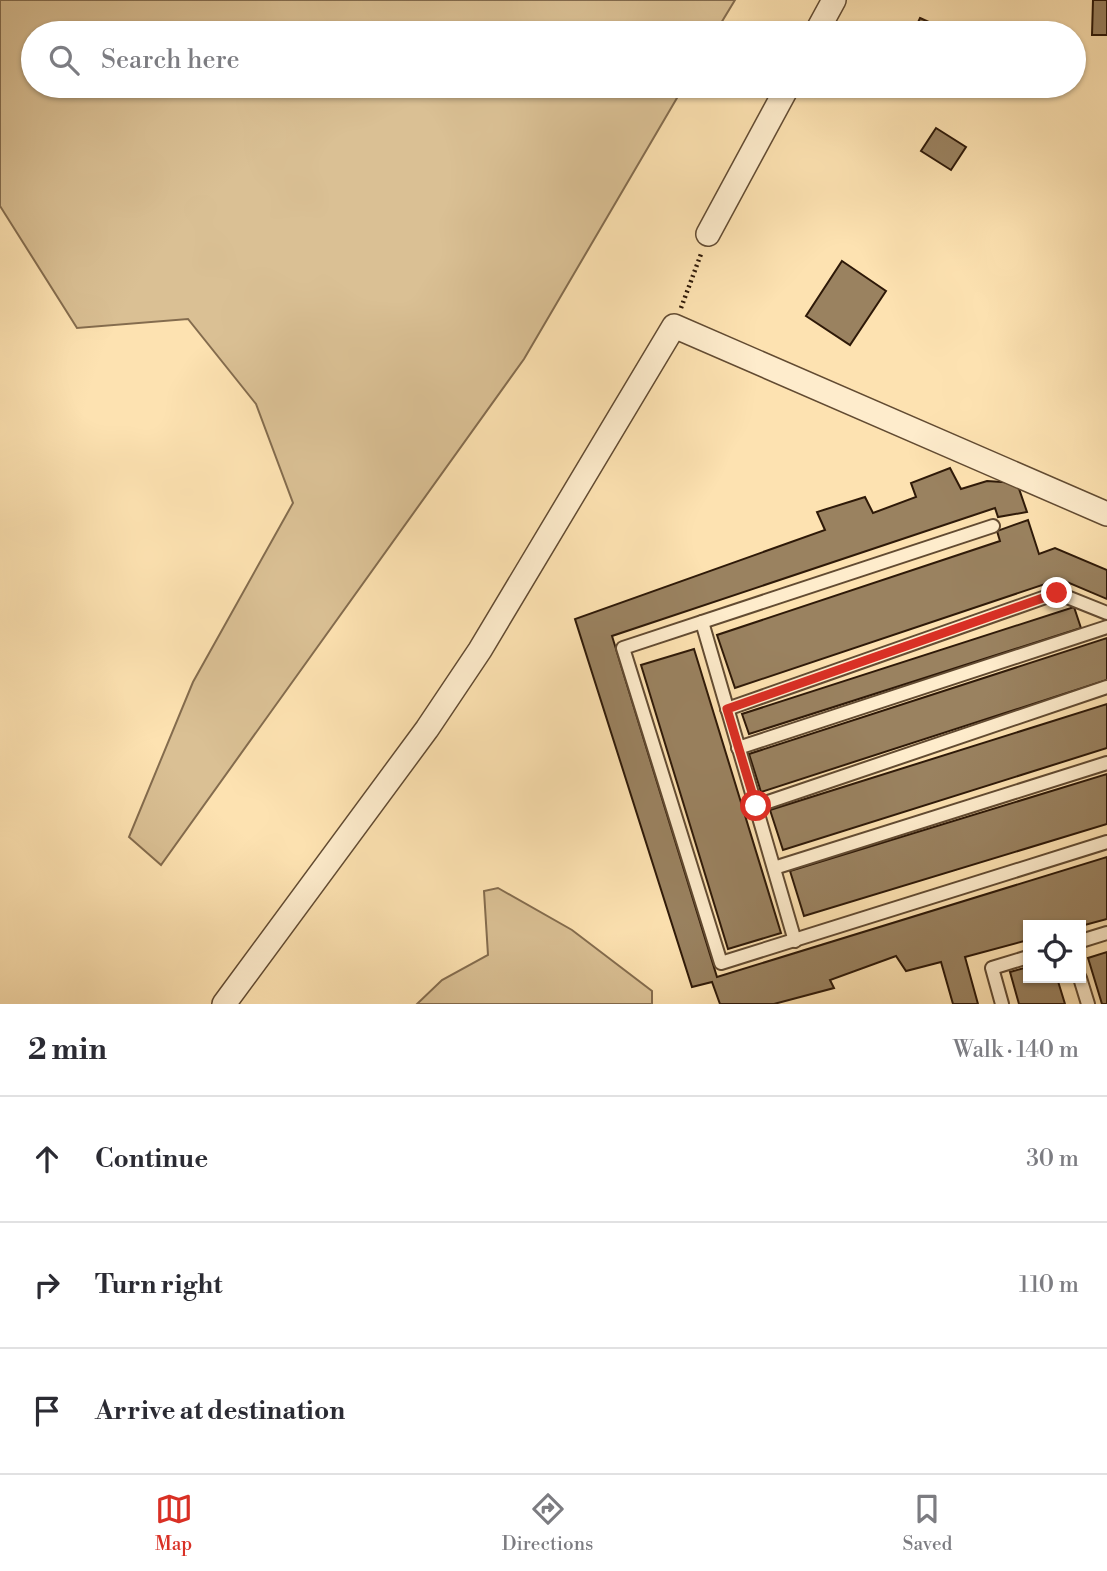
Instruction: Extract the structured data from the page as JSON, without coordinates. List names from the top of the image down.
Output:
{
  "page": {
    "search": "Search here",
    "heading": ["2 min", "Walk · 140 m"],
    "list": [
      ["Continue", "30 m"],
      ["Turn right", "110 m"],
      "Arrive at destination"
    ],
    "nav": ["Map", "Directions", "Saved"]
  }
}
